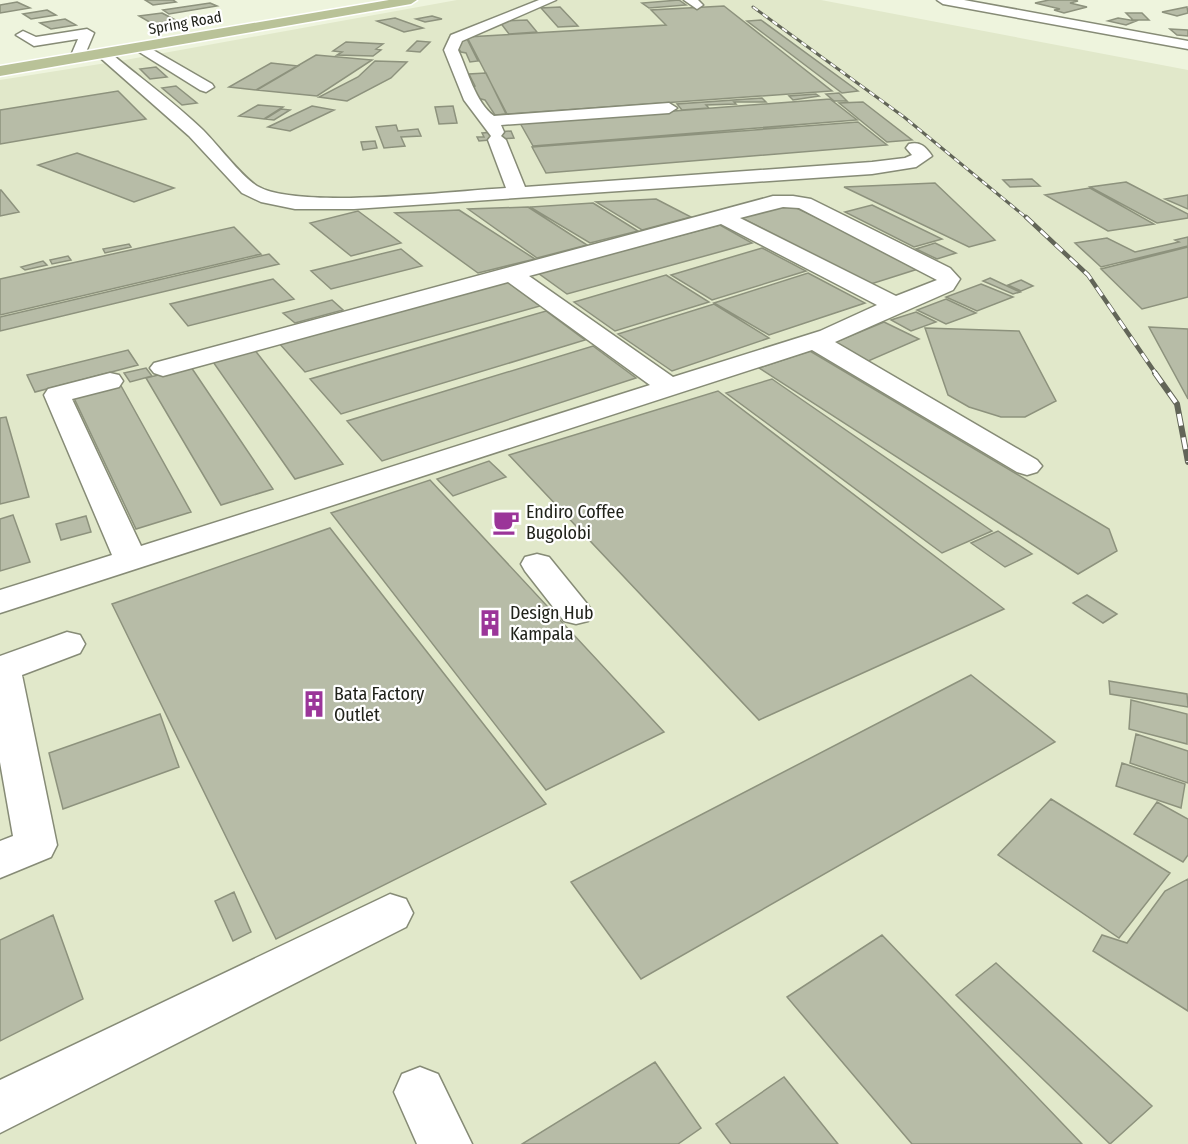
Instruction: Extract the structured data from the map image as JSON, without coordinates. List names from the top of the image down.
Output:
{
  "streets": {
    "main road": ["Spring Road"]
  },
  "places": {
    "cafe": ["Endiro Coffee Bugolobi"],
    "building": ["Design Hub Kampala", "Bata Factory Outlet"]
  }
}
